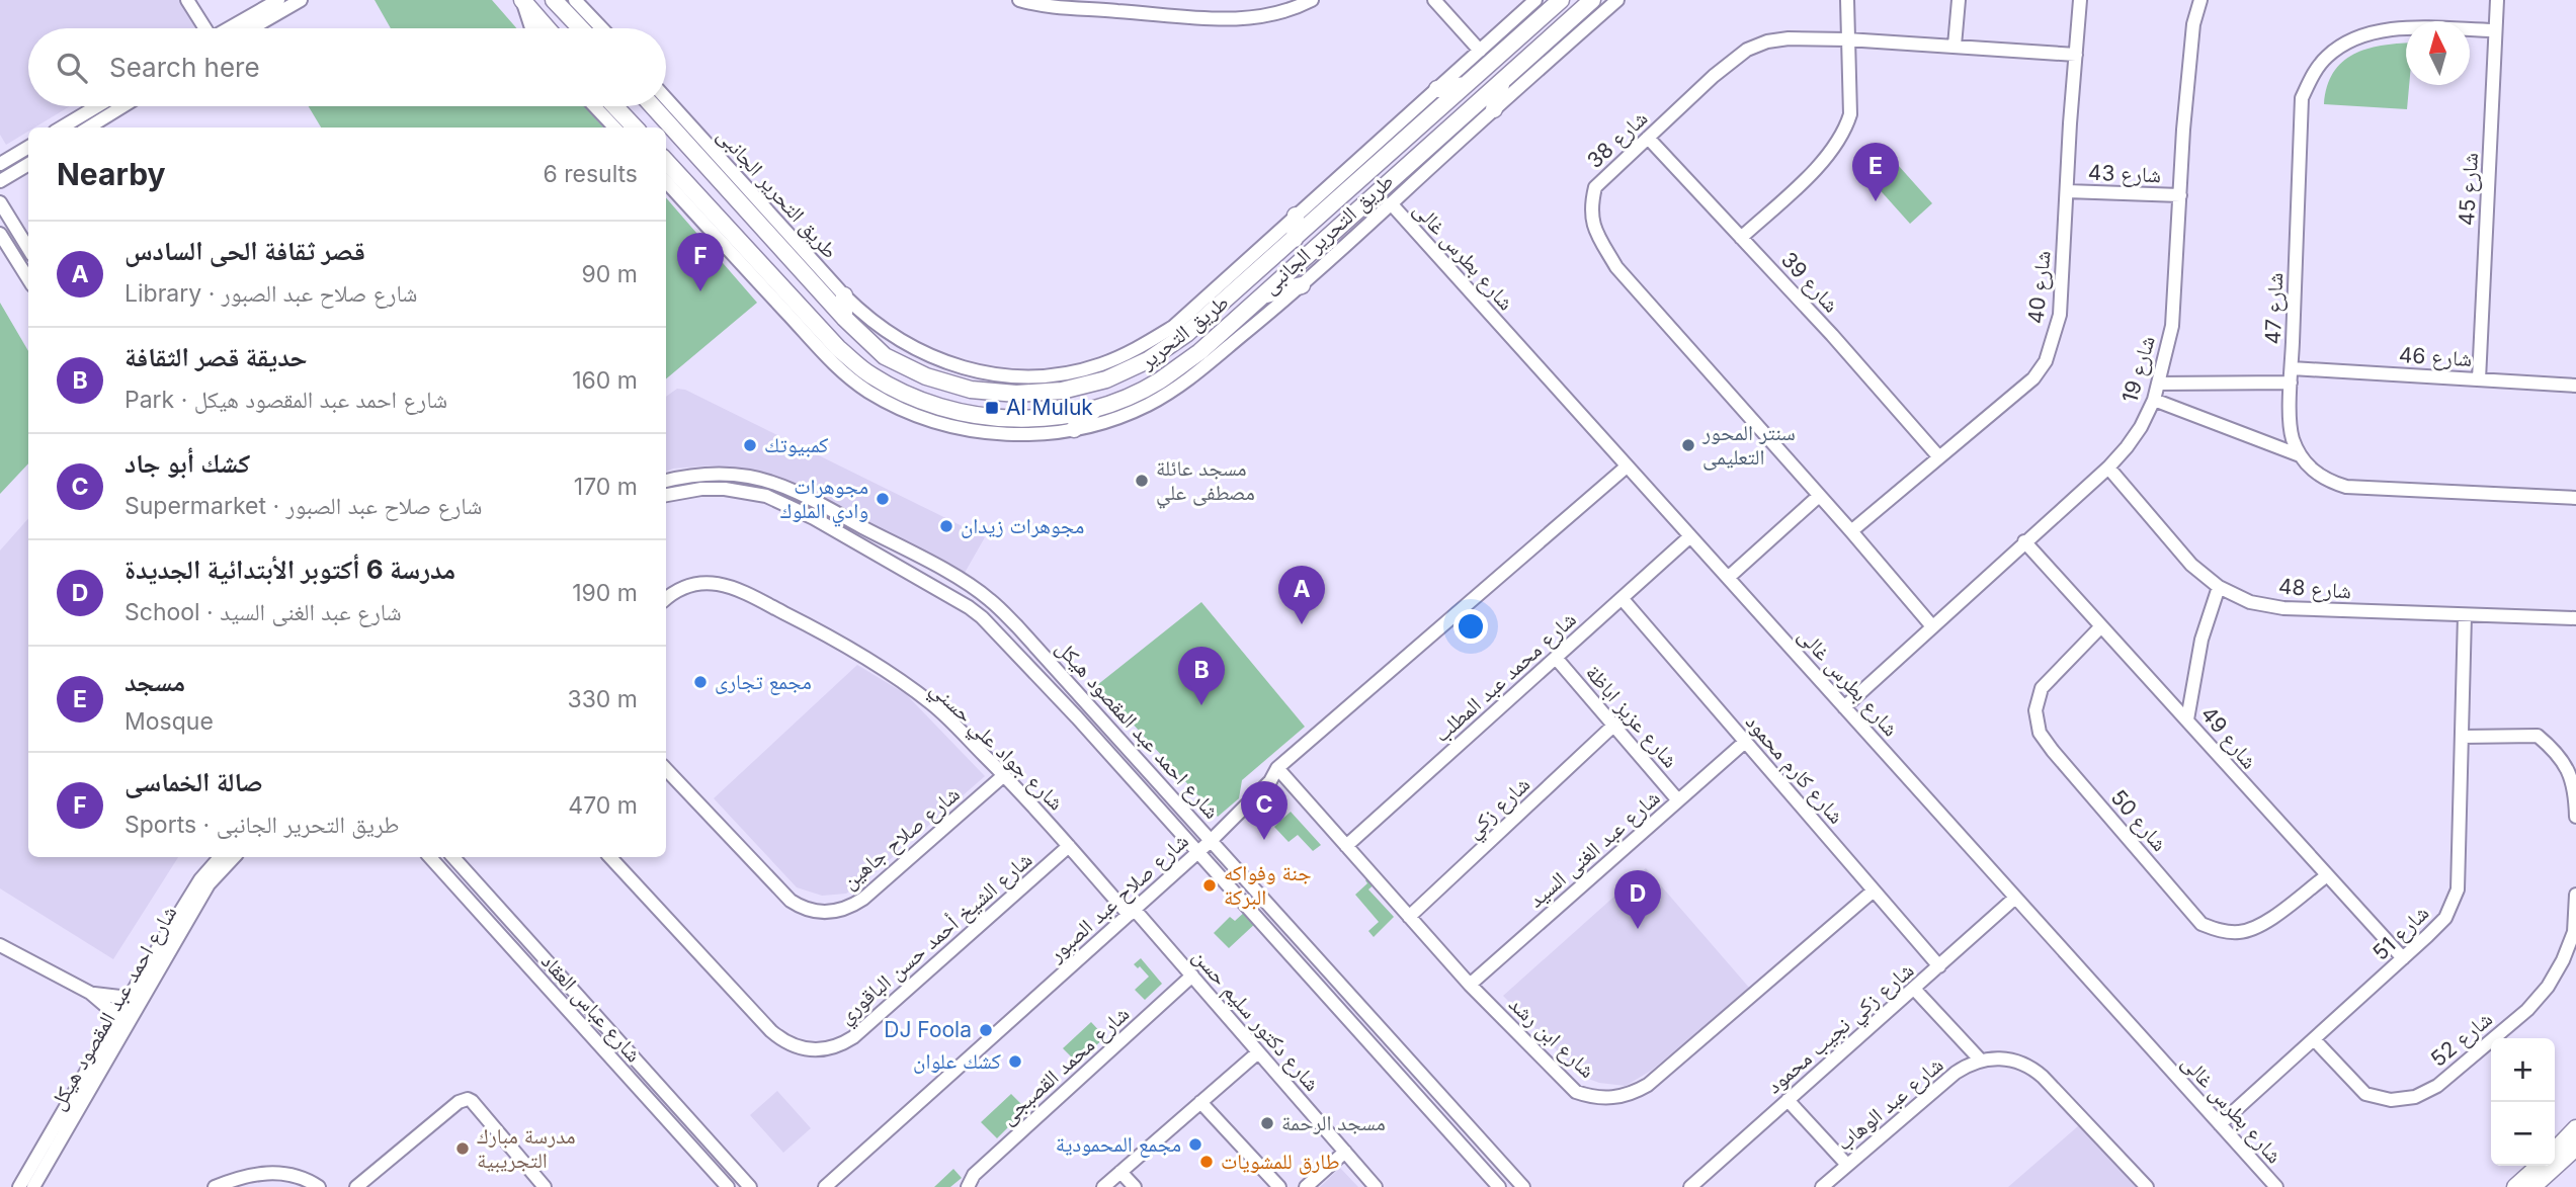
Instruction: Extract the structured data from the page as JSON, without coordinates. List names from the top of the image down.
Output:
{
  "streets": {
    "street": [
      "شارع 38",
      "شارع 43",
      "شارع 45",
      "طريق التحرير الجانبى",
      "شارع بطرس غالى",
      "شارع 39",
      "شارع 40",
      "شارع 47",
      "طريق التحرير",
      "شارع 46",
      "شارع 19",
      "شارع 48",
      "شارع محمد عبد المطلب",
      "شارع عزيز اباظة",
      "شارع احمد عبد المقصود هيكل",
      "شارع 49",
      "شارع جواد علي حسني",
      "شارع كارم محمود",
      "شارع زكي",
      "شارع 50",
      "شارع صلاح جاهين",
      "شارع عبد الغنى السيد",
      "شارع صلاح عبد الصبور",
      "شارع 51",
      "شارع الشيخ أحمد حسن الباقوري",
      "شارع عباس العقاد",
      "شارع دكتور سليم حسن",
      "شارع زكي نجيب محمود",
      "شارع ابن رشد",
      "شارع 52",
      "شارع محمد القصبجى",
      "شارع عبد الوهاب"
    ]
  },
  "crossings": [
    ["شارع 38", "شارع 39"],
    ["شارع 38", "شارع 40"],
    ["شارع 38", "شارع 19"],
    ["شارع 43", "شارع 40"],
    ["شارع 43", "شارع 19"],
    ["شارع 45", "شارع 47"],
    ["شارع 45", "شارع 46"],
    ["طريق التحرير الجانبى", "شارع بطرس غالى"],
    ["شارع بطرس غالى", "شارع 19"],
    ["شارع بطرس غالى", "شارع محمد عبد المطلب"],
    ["شارع بطرس غالى", "شارع صلاح عبد الصبور"],
    ["شارع بطرس غالى", "شارع 51"],
    ["شارع بطرس غالى", "شارع زكي نجيب محمود"],
    ["شارع 39", "شارع 40"],
    ["شارع 47", "شارع 46"],
    ["شارع 19", "شارع 48"],
    ["شارع 19", "شارع 49"],
    ["شارع 48", "شارع 51"],
    ["شارع محمد عبد المطلب", "شارع عزيز اباظة"],
    ["شارع محمد عبد المطلب", "شارع كارم محمود"],
    ["شارع محمد عبد المطلب", "شارع ابن رشد"],
    ["شارع عزيز اباظة", "شارع زكي"],
    ["شارع عزيز اباظة", "شارع عبد الغنى السيد"],
    ["شارع احمد عبد المقصود هيكل", "شارع صلاح عبد الصبور"],
    ["شارع 49", "شارع 50"],
    ["شارع 49", "شارع 51"],
    ["شارع جواد علي حسني", "شارع صلاح جاهين"],
    ["شارع جواد علي حسني", "شارع صلاح عبد الصبور"],
    ["شارع جواد علي حسني", "شارع الشيخ أحمد حسن الباقوري"],
    ["شارع جواد علي حسني", "شارع دكتور سليم حسن"],
    ["شارع كارم محمود", "شارع عبد الغنى السيد"],
    ["شارع كارم محمود", "شارع زكي نجيب محمود"],
    ["شارع كارم محمود", "شارع ابن رشد"],
    ["شارع زكي", "شارع ابن رشد"],
    ["شارع عبد الغنى السيد", "شارع ابن رشد"],
    ["شارع صلاح عبد الصبور", "شارع دكتور سليم حسن"],
    ["شارع صلاح عبد الصبور", "شارع ابن رشد"],
    ["شارع 51", "شارع 52"],
    ["شارع دكتور سليم حسن", "شارع محمد القصبجى"]
  ],
  "places": {
    "transit": ["Al Muluk"],
    "other": [
      "كمبيوتك",
      "سنتر المحور التعليمى",
      "مسجد عائلة مصطفى علي",
      "مجوهرات وادي الملوك",
      "مجوهرات زيدان",
      "مجمع تجارى",
      "جنة وفواكه البركة",
      "DJ Foola",
      "كشك علوان",
      "مسجد الرحمة",
      "مجمع المحمودية",
      "مدرسة مبارك التجريبية",
      "طارق للمشويات"
    ]
  },
  "north": "top",
  "page": {
    "search": "Search here",
    "heading": ["Nearby", "6 results"],
    "pins": [
      "E",
      "F",
      "A",
      "B",
      "C",
      "D"
    ],
    "list": [
      {
        "mark": "A",
        "name": "قصر ثقافة الحى السادس",
        "note": "Library · شارع صلاح عبد الصبور",
        "value": "90 m"
      },
      {
        "mark": "B",
        "name": "حديقة قصر الثقافة",
        "note": "Park · شارع احمد عبد المقصود هيكل",
        "value": "160 m"
      },
      {
        "mark": "C",
        "name": "كشك أبو جاد",
        "note": "Supermarket · شارع صلاح عبد الصبور",
        "value": "170 m"
      },
      {
        "mark": "D",
        "name": "مدرسة 6 أكتوبر الأبتدائية الجديدة",
        "note": "School · شارع عبد الغنى السيد",
        "value": "190 m"
      },
      {
        "mark": "E",
        "name": "مسجد",
        "note": "Mosque",
        "value": "330 m"
      },
      {
        "mark": "F",
        "name": "صالة الخماسى",
        "note": "Sports · طريق التحرير الجانبى",
        "value": "470 m"
      }
    ],
    "map_buttons": ["+", "−"]
  }
}
